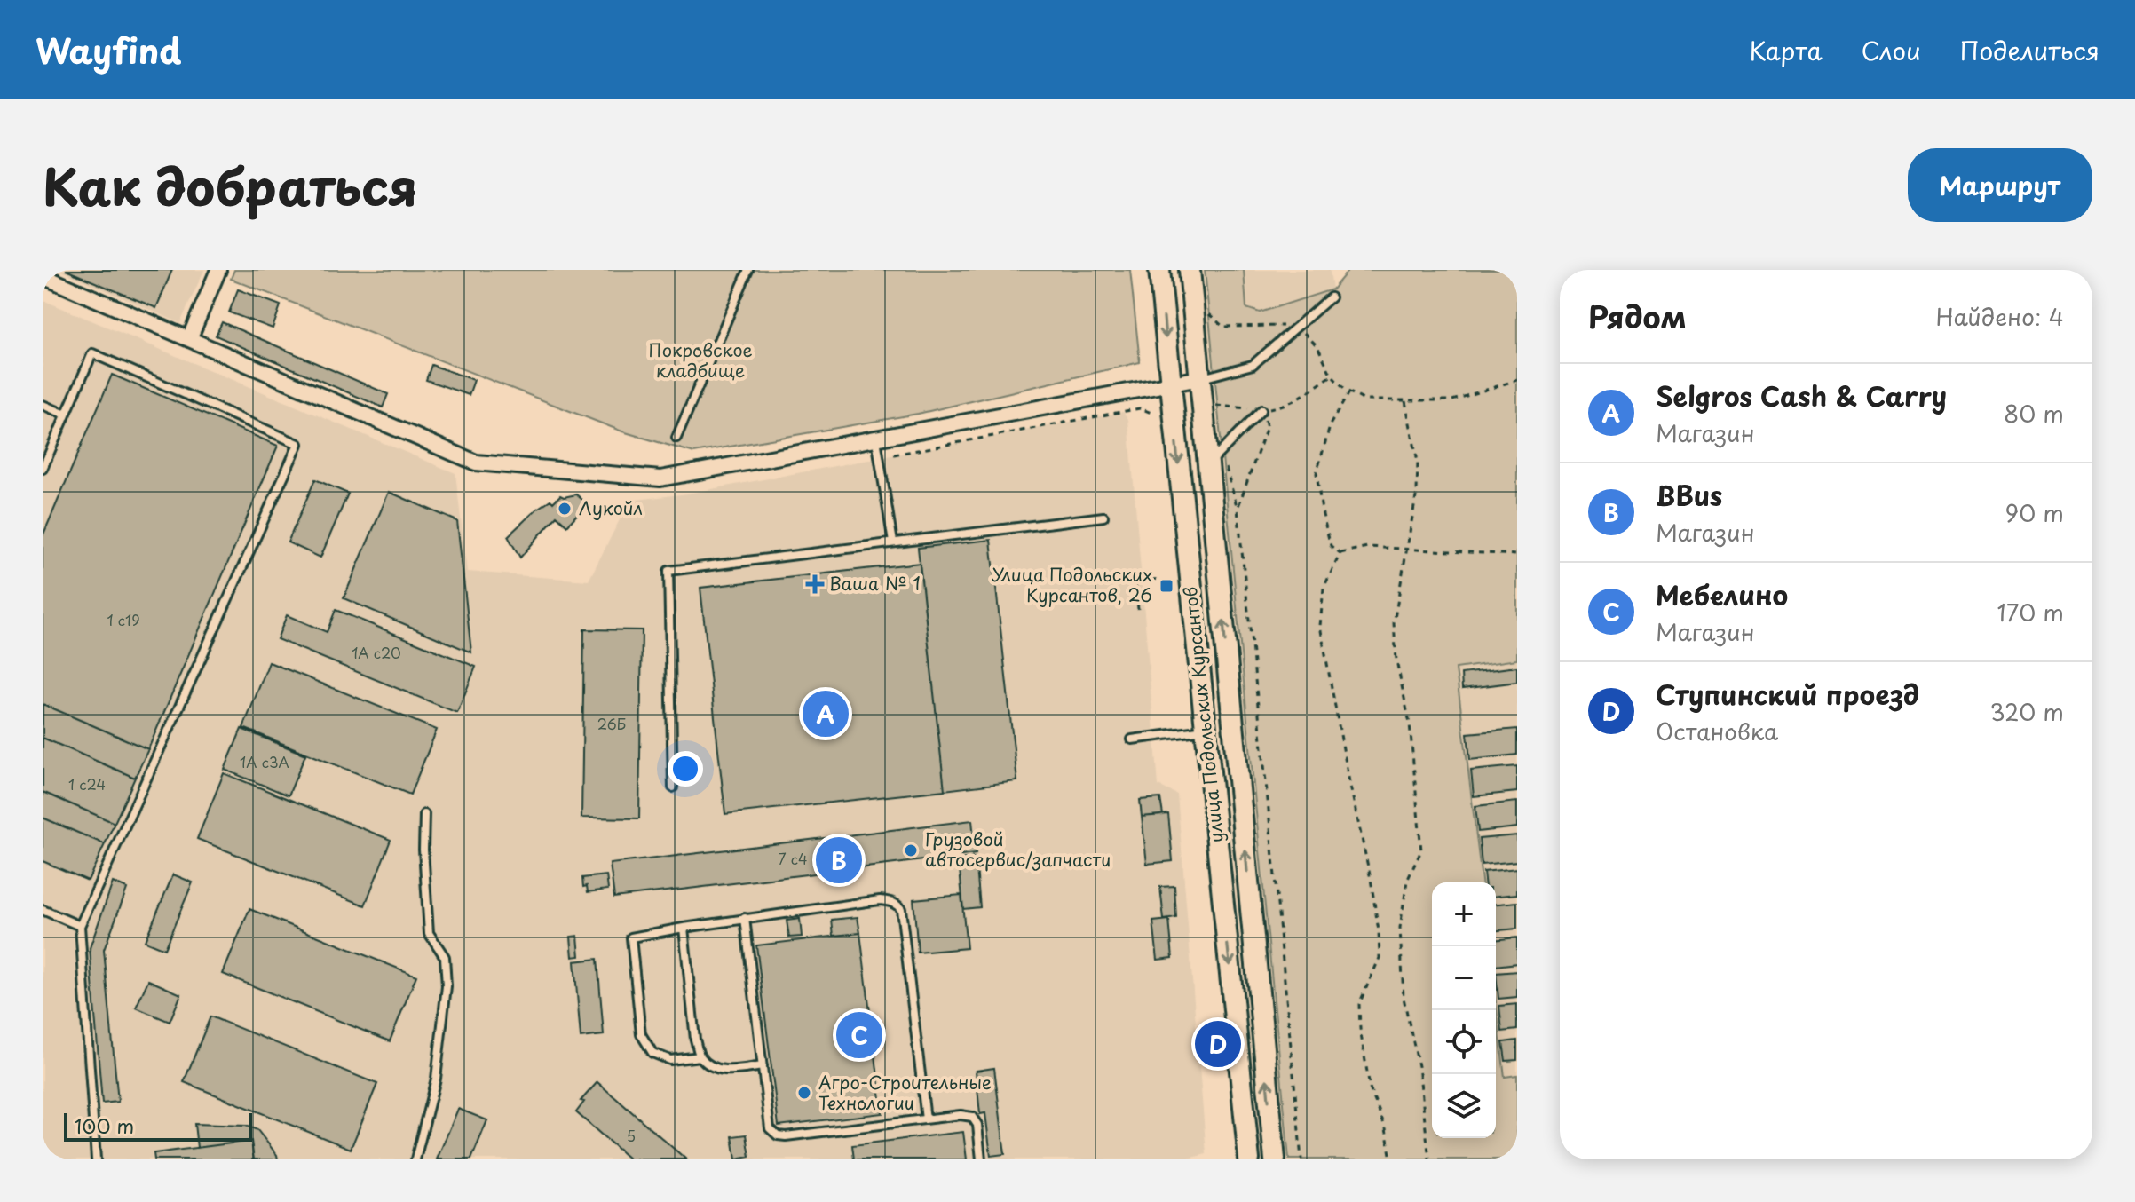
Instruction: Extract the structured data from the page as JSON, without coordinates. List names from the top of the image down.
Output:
{
  "streets": {
    "main road": ["улица Подольских Курсантов"]
  },
  "parks": ["Покровское кладбище"],
  "places": {
    "other": ["Лукойл", "Грузовой автосервис/запчасти", "Агро-Строительные Технологии"],
    "health": ["Ваша № 1"],
    "transit": ["Улица Подольских Курсантов, 26"]
  },
  "house_numbers": [
    "1 с19",
    "1А с20",
    "26Б",
    "1А с3А",
    "1 с24",
    "7 с4",
    "5"
  ],
  "scale_bar": "100 m",
  "page": {
    "header": "Wayfind",
    "nav": ["Карта", "Слои", "Поделиться"],
    "title": "Как добраться",
    "buttons": "Маршрут",
    "heading": ["Рядом", "Найдено: 4"],
    "list": [
      {
        "mark": "A",
        "name": "Selgros Cash & Carry",
        "note": "Магазин",
        "value": "80 m"
      },
      {
        "mark": "B",
        "name": "BBus",
        "note": "Магазин",
        "value": "90 m"
      },
      {
        "mark": "C",
        "name": "Мебелино",
        "note": "Магазин",
        "value": "170 m"
      },
      {
        "mark": "D",
        "name": "Ступинский проезд",
        "note": "Остановка",
        "value": "320 m"
      }
    ],
    "pins": [
      "A",
      "B",
      "C",
      "D"
    ],
    "map_buttons": ["+", "−"],
    "scale": "100 m"
  }
}
